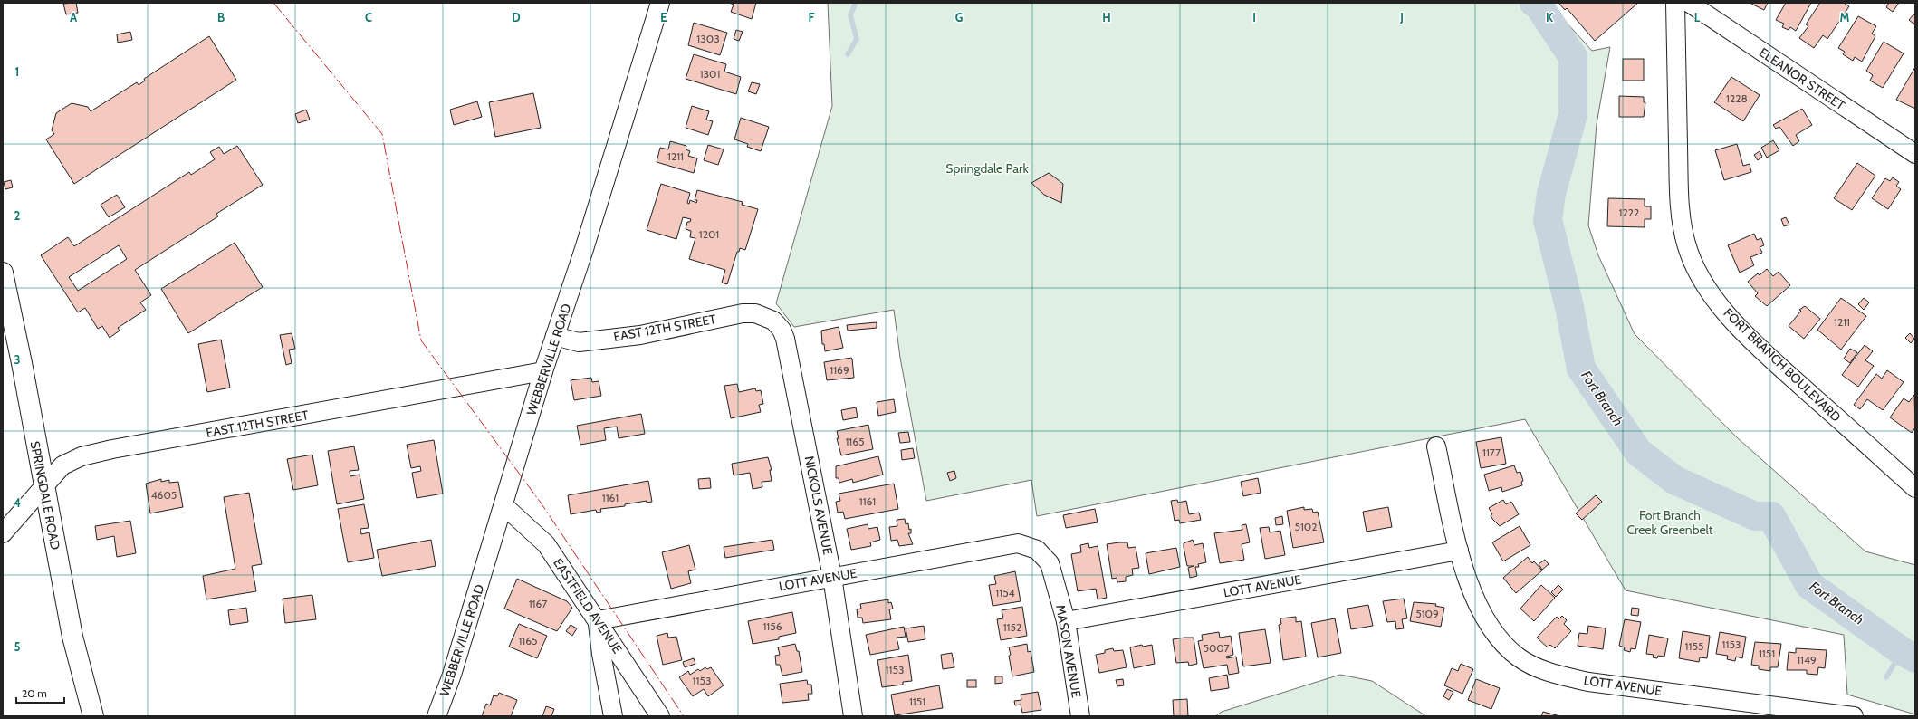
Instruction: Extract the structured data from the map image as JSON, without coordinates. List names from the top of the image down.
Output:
{
  "streets": {
    "main road": ["SPRINGDALE ROAD"],
    "street": [
      "ELEANOR STREET",
      "EAST 12TH STREET",
      "WEBBERVILLE ROAD",
      "FORT BRANCH BOULEVARD",
      "NICKOLS AVENUE",
      "LOTT AVENUE",
      "EASTFIELD AVENUE",
      "MASON AVENUE"
    ]
  },
  "crossings": [
    ["EAST 12TH STREET", "WEBBERVILLE ROAD"],
    ["EAST 12TH STREET", "SPRINGDALE ROAD"],
    ["EAST 12TH STREET", "NICKOLS AVENUE"],
    ["WEBBERVILLE ROAD", "EASTFIELD AVENUE"],
    ["NICKOLS AVENUE", "LOTT AVENUE"],
    ["LOTT AVENUE", "EASTFIELD AVENUE"],
    ["LOTT AVENUE", "MASON AVENUE"]
  ],
  "water": ["Fort Branch"],
  "parks": ["Springdale Park", "Fort Branch Creek Greenbelt"],
  "house_numbers": [
    "1303",
    "1301",
    "1228",
    "1211",
    "1222",
    "1201",
    "1211",
    "1169",
    "1165",
    "1177",
    "4605",
    "1161",
    "1161",
    "5102",
    "1154",
    "1167",
    "5109",
    "1156",
    "1152",
    "1165",
    "1153",
    "1155",
    "5007",
    "1151",
    "1149",
    "1153",
    "1153",
    "1151"
  ],
  "scale_bar": "20 m",
  "grid": {
    "columns": [
      "A",
      "B",
      "C",
      "D",
      "E",
      "F",
      "G",
      "H",
      "I",
      "J",
      "K",
      "L",
      "M"
    ],
    "rows": [
      "1",
      "2",
      "3",
      "4",
      "5"
    ]
  }
}
